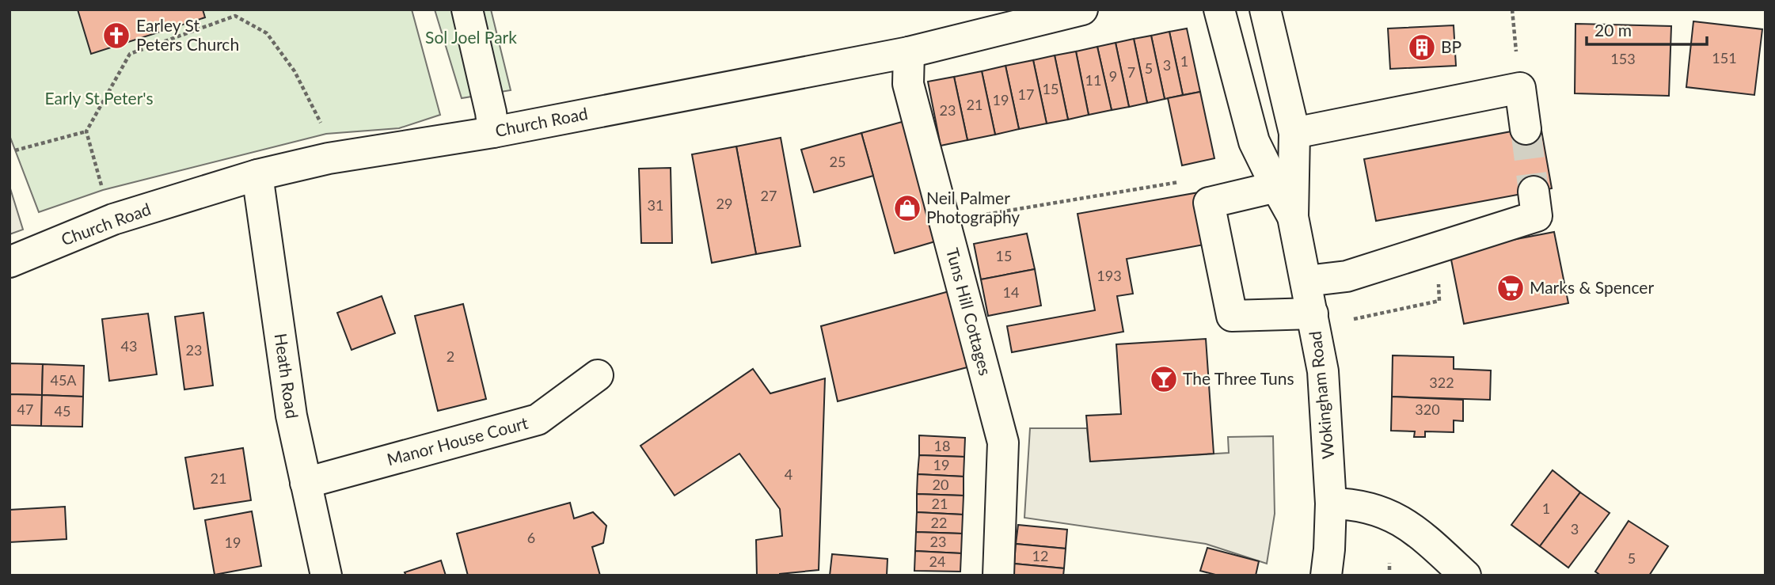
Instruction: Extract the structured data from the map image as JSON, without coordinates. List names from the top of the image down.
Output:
{
  "streets": {
    "main road": [
      "Church Road",
      "Tuns Hill Cottages",
      "Heath Road",
      "Wokingham Road",
      "Manor House Court"
    ]
  },
  "crossings": [
    ["Church Road", "Tuns Hill Cottages"],
    ["Church Road", "Heath Road"],
    ["Heath Road", "Manor House Court"]
  ],
  "parks": ["Sol Joel Park", "Early St Peter's"],
  "places": {
    "church": ["Earley St Peters Church"],
    "building": ["BP"],
    "shop": ["Neil Palmer Photography"],
    "supermarket": ["Marks & Spencer"],
    "bar": ["The Three Tuns"]
  },
  "house_numbers": [
    "151",
    "153",
    "1",
    "3",
    "5",
    "7",
    "9",
    "11",
    "15",
    "17",
    "19",
    "21",
    "23",
    "25",
    "27",
    "29",
    "31",
    "15",
    "193",
    "14",
    "43",
    "23",
    "2",
    "45A",
    "322",
    "47",
    "320",
    "45",
    "18",
    "19",
    "4",
    "21",
    "20",
    "21",
    "1",
    "22",
    "3",
    "6",
    "23",
    "19",
    "12",
    "5",
    "24"
  ],
  "scale_bar": "20 m"
}
